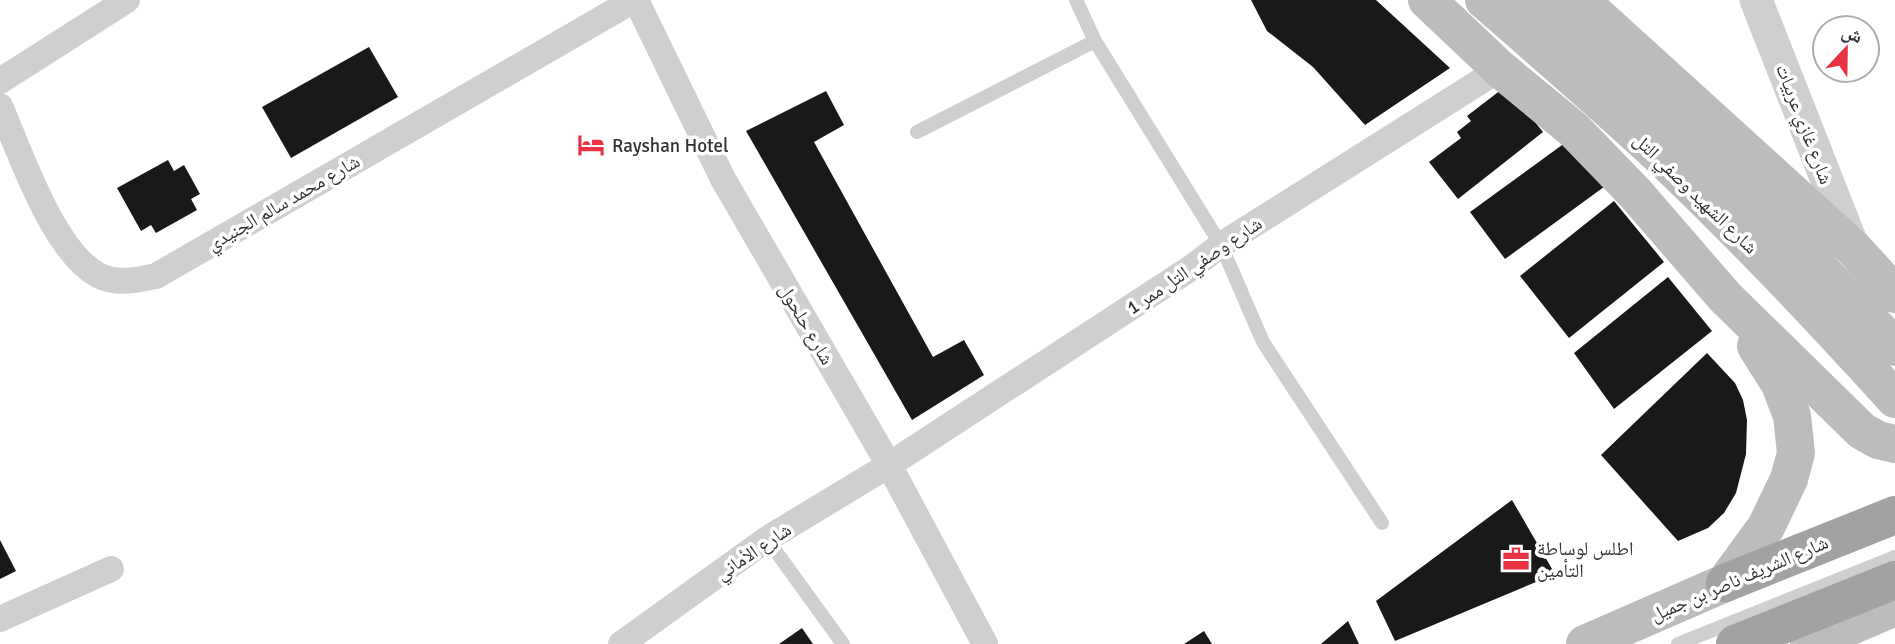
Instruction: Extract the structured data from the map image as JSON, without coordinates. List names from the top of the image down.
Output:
{
  "streets": {
    "highway": ["شارع الشريف ناصر بن جميل"],
    "main road": ["شارع الشهيد وصفي التل"],
    "street": [
      "شارع غازي عربيات",
      "شارع محمد سالم الجنيدي",
      "شارع وصفي التل ممر 1",
      "شارع حلحول",
      "شارع الأماني"
    ]
  },
  "crossings": [
    ["شارع محمد سالم الجنيدي", "شارع حلحول"],
    ["شارع وصفي التل ممر 1", "شارع حلحول"],
    ["شارع وصفي التل ممر 1", "شارع الأماني"],
    ["شارع حلحول", "شارع الأماني"]
  ],
  "places": {
    "hotel": ["Rayshan Hotel"],
    "office": ["اطلس لوساطة التأمين"]
  },
  "north": "top"
}
